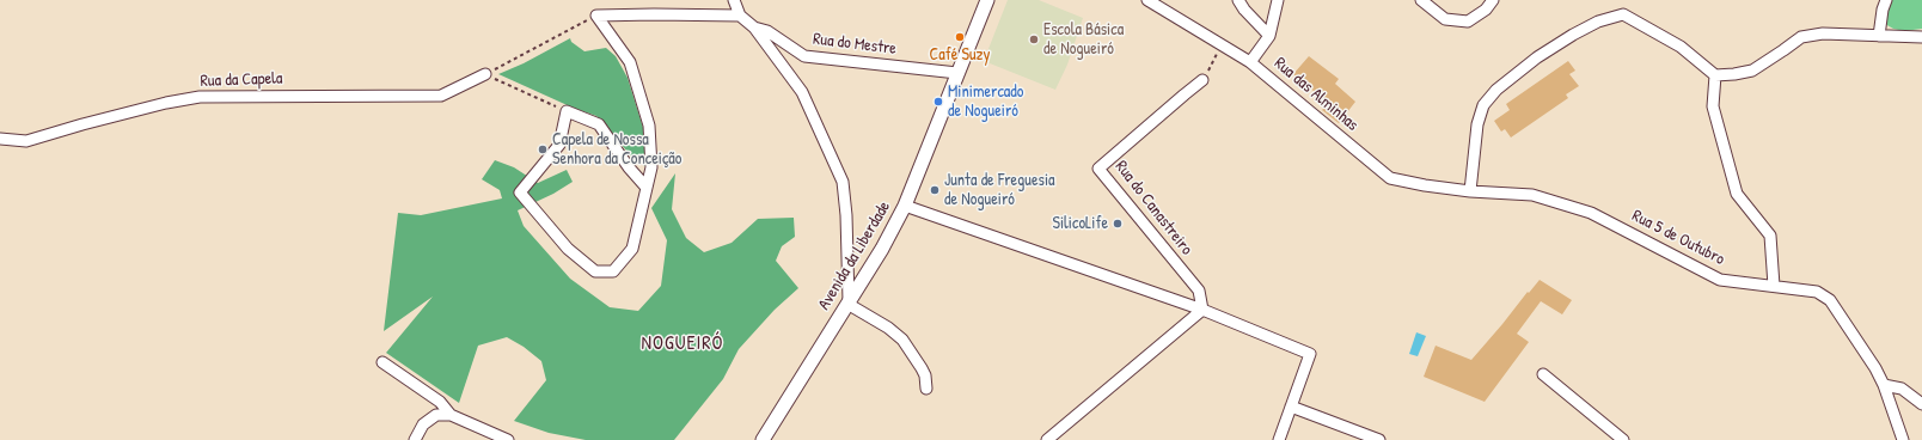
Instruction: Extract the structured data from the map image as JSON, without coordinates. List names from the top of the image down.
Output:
{
  "streets": {
    "street": [
      "Rua do Mestre",
      "Rua da Capela",
      "Rua das Alminhas",
      "Rua do Canastreiro",
      "Rua 5 de Outubro",
      "Avenida da Liberdade"
    ]
  },
  "crossings": [
    ["Rua do Mestre", "Avenida da Liberdade"],
    ["Rua das Alminhas", "Rua 5 de Outubro"]
  ],
  "districts": ["NOGUEIRÓ"],
  "places": [
    "Café Suzy",
    "Escola Básica de Nogueiró",
    "Minimercado de Nogueiró",
    "Capela de Nossa Senhora da Conceição",
    "Junta de Freguesia de Nogueiró",
    "SilicoLife"
  ]
}
